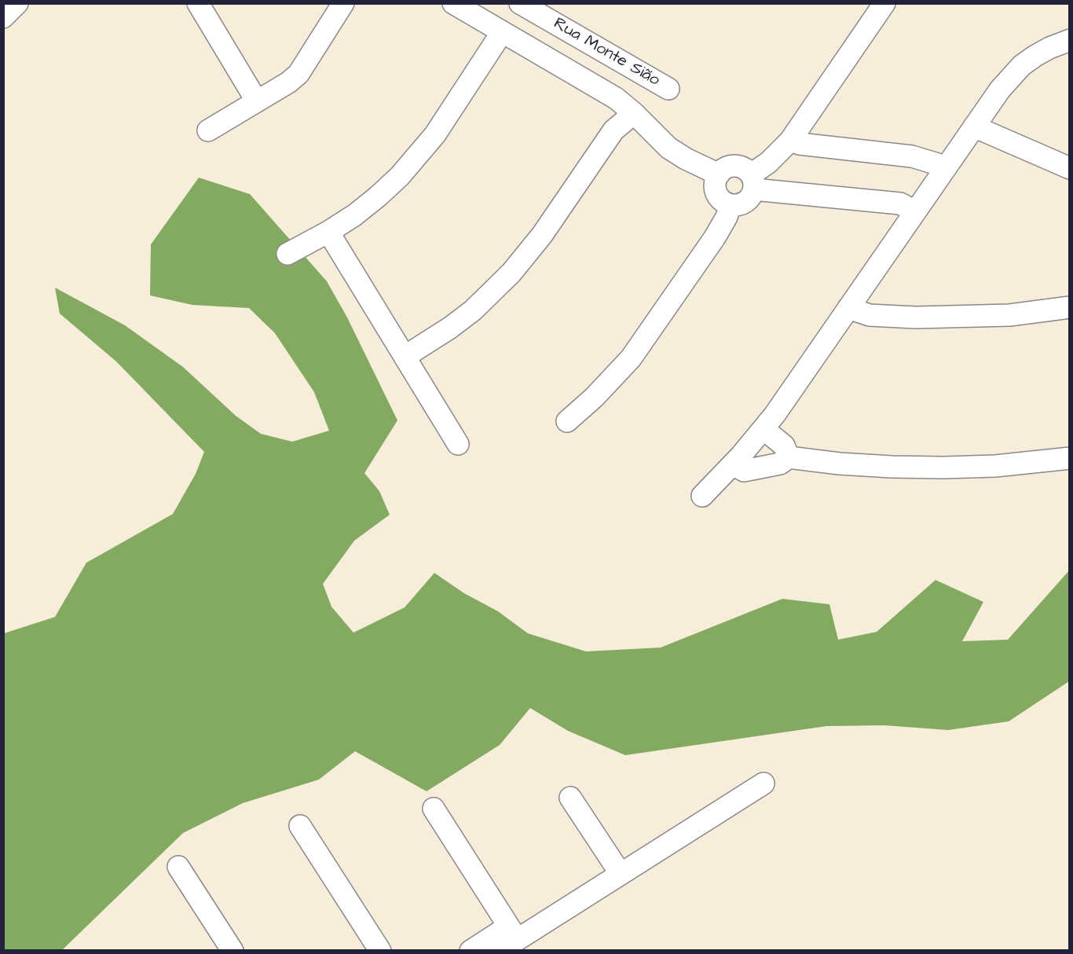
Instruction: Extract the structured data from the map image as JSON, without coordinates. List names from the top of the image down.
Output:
{
  "streets": {
    "street": ["Rua Monte Sião"]
  }
}
